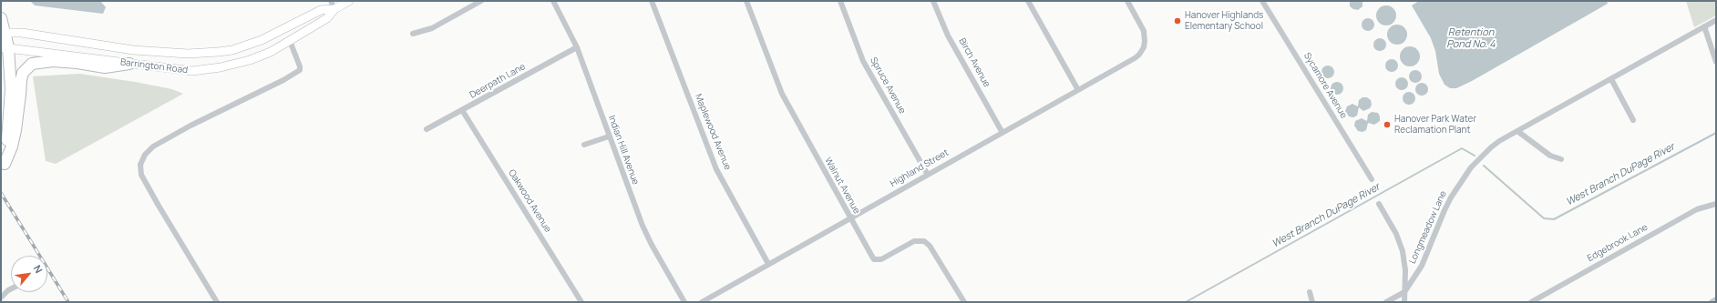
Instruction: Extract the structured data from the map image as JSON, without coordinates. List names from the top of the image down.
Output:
{
  "streets": {
    "main road": ["Barrington Road"],
    "street": [
      "Birch Avenue",
      "Deerpath Lane",
      "Spruce Avenue",
      "Sycamore Avenue",
      "Maplewood Avenue",
      "Indian Hill Avenue",
      "Highland Street",
      "Walnut Avenue",
      "Oakwood Avenue",
      "Longmeadow Lane",
      "Edgebrook Lane"
    ]
  },
  "crossings": [
    ["Birch Avenue", "Highland Street"],
    ["Deerpath Lane", "Indian Hill Avenue"],
    ["Deerpath Lane", "Oakwood Avenue"],
    ["Spruce Avenue", "Highland Street"],
    ["Maplewood Avenue", "Highland Street"],
    ["Highland Street", "Walnut Avenue"]
  ],
  "water": ["Retention Pond No. 4", "West Branch DuPage River"],
  "places": ["Hanover Highlands Elementary School", "Hanover Park Water Reclamation Plant"],
  "north": "top right"
}
